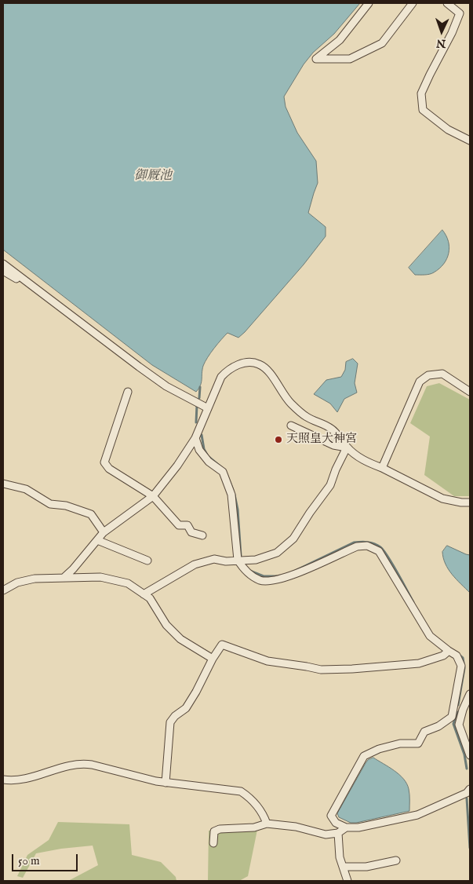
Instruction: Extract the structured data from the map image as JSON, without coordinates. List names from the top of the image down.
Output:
{
  "water": ["御厩池"],
  "places": ["天照皇大神宮"],
  "scale_bar": "50 m",
  "north": "bottom"
}
